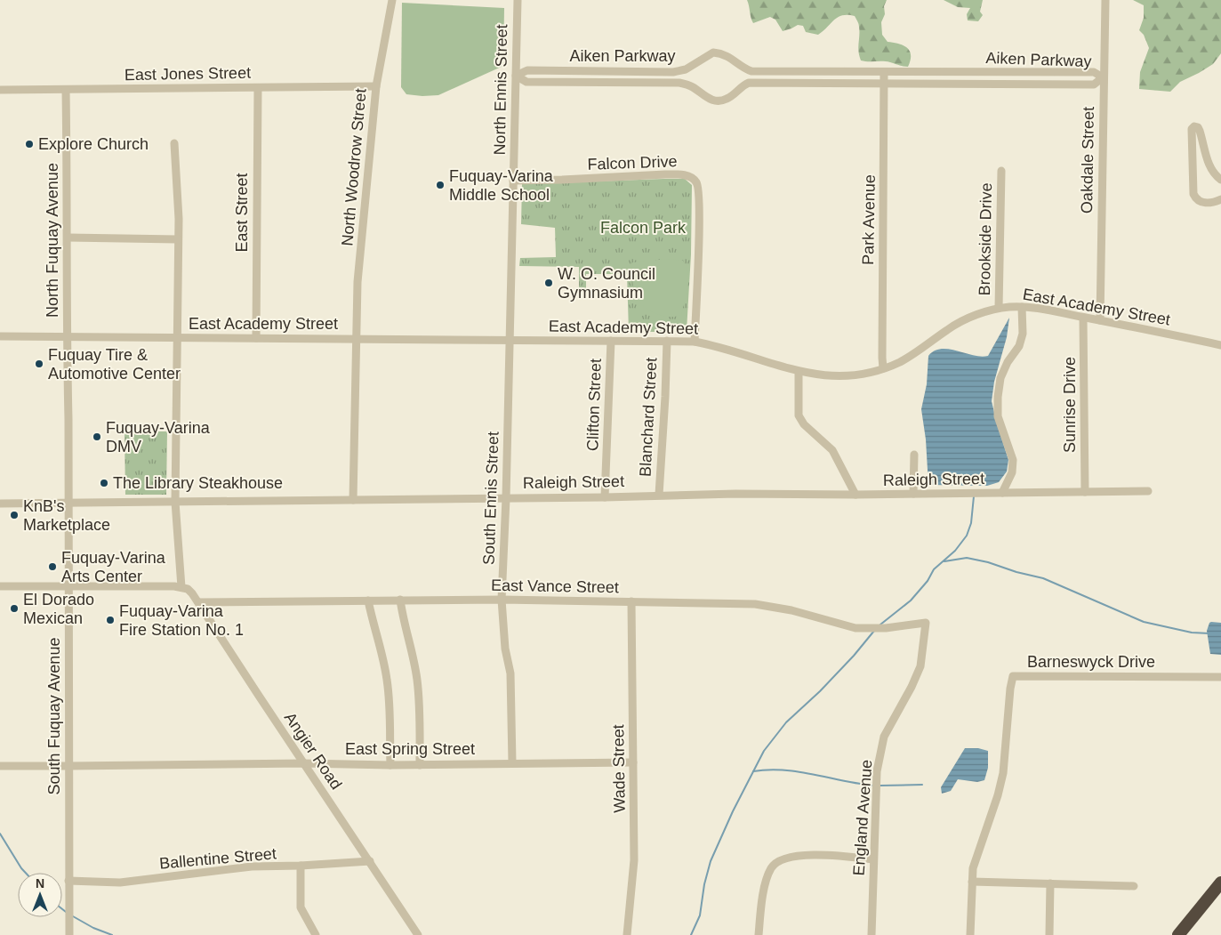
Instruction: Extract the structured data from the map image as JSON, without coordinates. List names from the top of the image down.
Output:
{
  "streets": {
    "street": [
      "Aiken Parkway",
      "East Jones Street",
      "North Ennis Street",
      "Oakdale Street",
      "Falcon Drive",
      "North Woodrow Street",
      "East Street",
      "Park Avenue",
      "Brookside Drive",
      "North Fuquay Avenue",
      "East Academy Street",
      "Clifton Street",
      "Sunrise Drive",
      "Blanchard Street",
      "Raleigh Street",
      "South Ennis Street",
      "East Vance Street",
      "Barneswyck Drive",
      "South Fuquay Avenue",
      "East Spring Street",
      "Angier Road",
      "Wade Street",
      "England Avenue",
      "Ballentine Street"
    ]
  },
  "crossings": [
    ["Aiken Parkway", "North Ennis Street"],
    ["Aiken Parkway", "Oakdale Street"],
    ["Aiken Parkway", "Park Avenue"],
    ["East Jones Street", "North Woodrow Street"],
    ["East Jones Street", "East Street"],
    ["East Jones Street", "North Fuquay Avenue"],
    ["North Ennis Street", "Falcon Drive"],
    ["North Ennis Street", "East Academy Street"],
    ["North Ennis Street", "South Ennis Street"],
    ["Oakdale Street", "East Academy Street"],
    ["Falcon Drive", "East Academy Street"],
    ["North Woodrow Street", "East Academy Street"],
    ["North Woodrow Street", "Raleigh Street"],
    ["East Street", "East Academy Street"],
    ["Park Avenue", "East Academy Street"],
    ["Brookside Drive", "East Academy Street"],
    ["North Fuquay Avenue", "East Academy Street"],
    ["North Fuquay Avenue", "South Fuquay Avenue"],
    ["East Academy Street", "Clifton Street"],
    ["East Academy Street", "Sunrise Drive"],
    ["East Academy Street", "Blanchard Street"],
    ["East Academy Street", "South Ennis Street"],
    ["East Academy Street", "South Fuquay Avenue"],
    ["Clifton Street", "Raleigh Street"],
    ["Sunrise Drive", "Raleigh Street"],
    ["Blanchard Street", "Raleigh Street"],
    ["Raleigh Street", "South Ennis Street"],
    ["Raleigh Street", "South Fuquay Avenue"],
    ["South Ennis Street", "East Vance Street"],
    ["South Ennis Street", "East Spring Street"],
    ["East Vance Street", "Angier Road"],
    ["East Vance Street", "Wade Street"],
    ["East Vance Street", "England Avenue"],
    ["South Fuquay Avenue", "East Spring Street"],
    ["South Fuquay Avenue", "Ballentine Street"],
    ["East Spring Street", "Angier Road"],
    ["East Spring Street", "Wade Street"],
    ["Angier Road", "Ballentine Street"]
  ],
  "parks": ["Falcon Park"],
  "places": [
    "Explore Church",
    "Fuquay-Varina Middle School",
    "W. O. Council Gymnasium",
    "Fuquay Tire & Automotive Center",
    "Fuquay-Varina DMV",
    "The Library Steakhouse",
    "KnB's Marketplace",
    "Fuquay-Varina Arts Center",
    "El Dorado Mexican",
    "Fuquay-Varina Fire Station No. 1"
  ],
  "north": "top"
}
